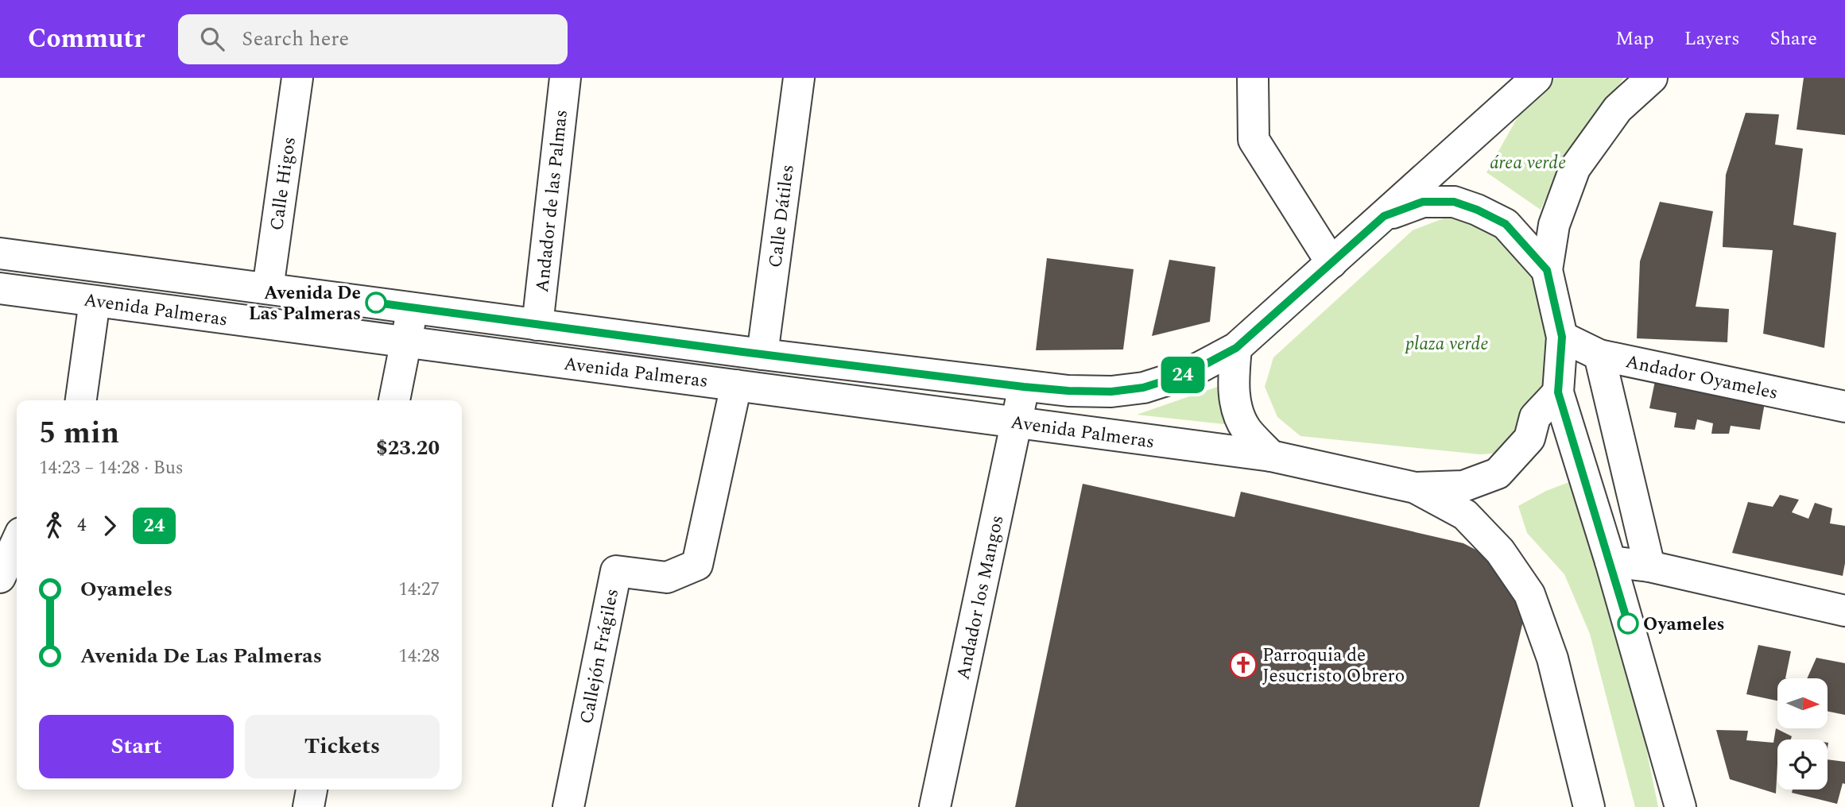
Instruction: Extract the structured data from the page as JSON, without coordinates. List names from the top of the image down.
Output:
{
  "streets": {
    "street": [
      "Calle Higos",
      "Andador de las Palmas",
      "Calle Dátiles",
      "Avenida Palmeras",
      "Andador Oyameles",
      "Andador los Mangos",
      "Callejón Frágiles"
    ]
  },
  "crossings": [
    ["Calle Higos", "Avenida Palmeras"],
    ["Andador de las Palmas", "Avenida Palmeras"],
    ["Calle Dátiles", "Avenida Palmeras"],
    ["Avenida Palmeras", "Andador los Mangos"],
    ["Avenida Palmeras", "Callejón Frágiles"]
  ],
  "parks": ["área verde", "plaza verde"],
  "places": {
    "other": ["Avenida De Las Palmeras", "Oyameles"],
    "church": ["Parroquia de Jesucristo Obrero"]
  },
  "lines": ["bus line 24"],
  "north": "right",
  "page": {
    "header": "Commutr",
    "search": "Search here",
    "nav": ["Map", "Layers", "Share"],
    "on_map": "24",
    "heading": ["5 min", "14:23 – 14:28 · Bus", "$23.20"],
    "legs": ["4", "24"],
    "list": [
      {
        "name": "Oyameles",
        "value": "14:27"
      },
      {
        "name": "Avenida De Las Palmeras",
        "value": "14:28"
      }
    ],
    "buttons": ["Start", "Tickets"]
  }
}
